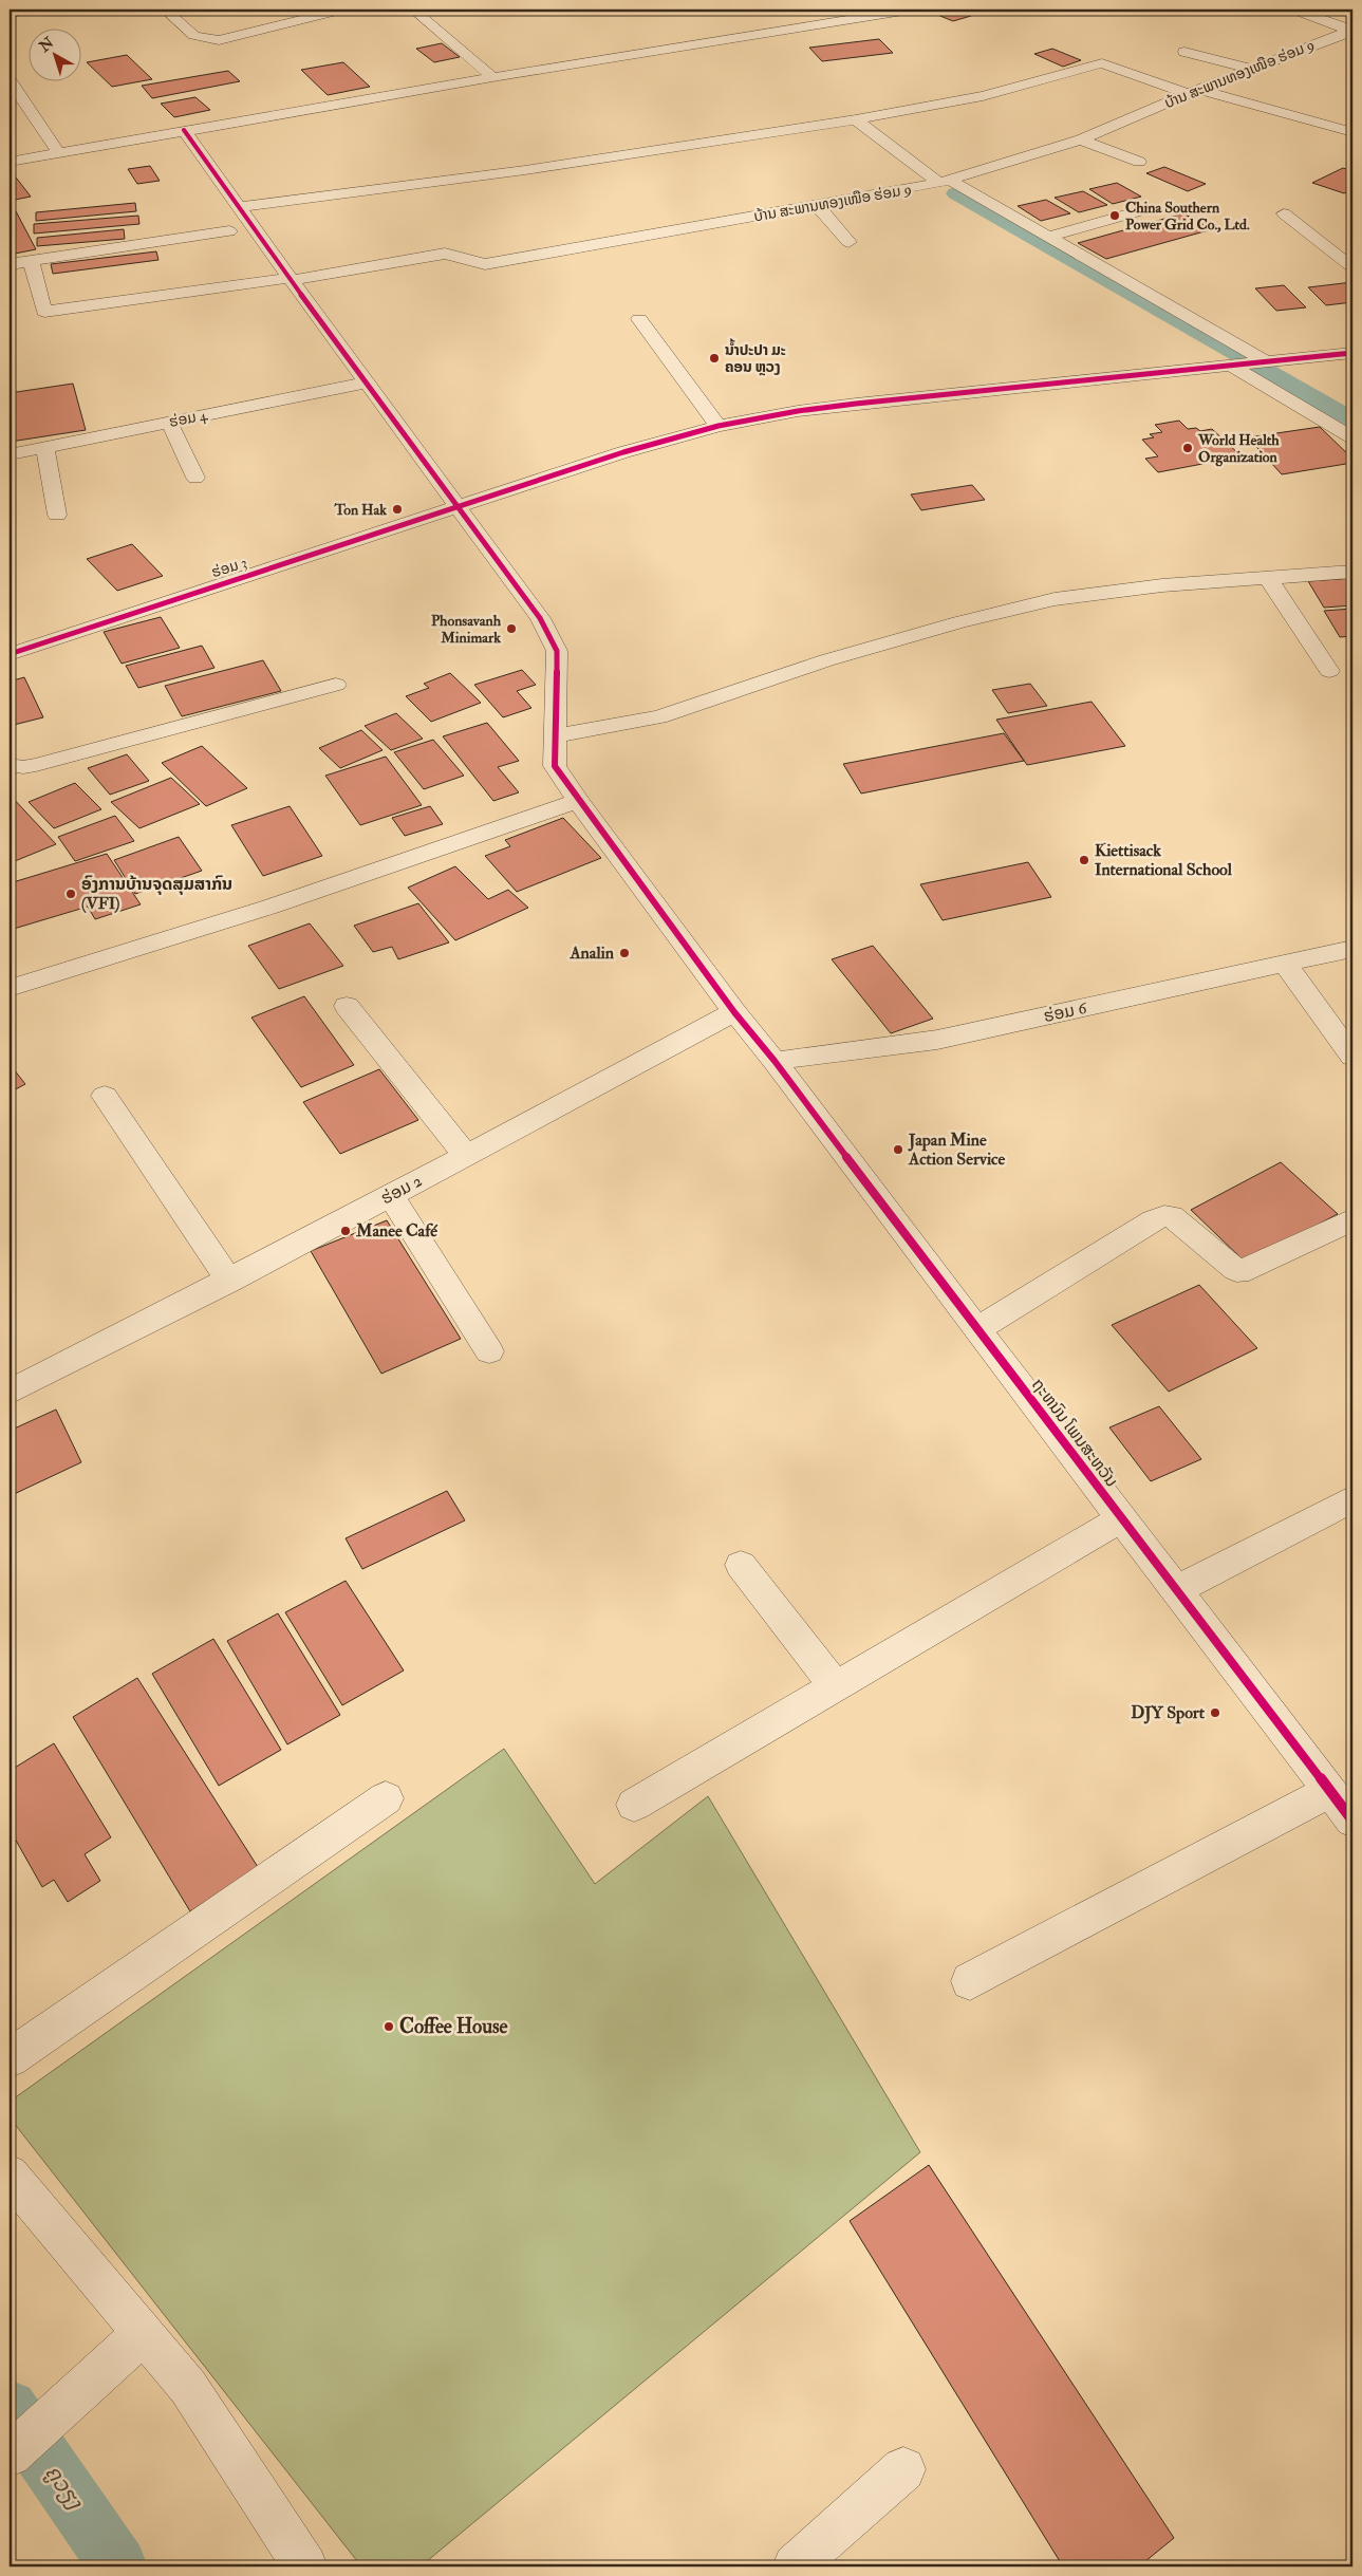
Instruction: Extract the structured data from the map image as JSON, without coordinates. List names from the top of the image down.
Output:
{
  "streets": {
    "street": [
      "ບ້ານ ສະພານທອງເໜືອ ຮ່ອມ 9",
      "ຮ່ອມ 4",
      "ຮ່ອມ 3",
      "ຮ່ອມ 6",
      "ຮ່ອມ 2",
      "ຖະຫນົນ ໂພນສະຫວັນ"
    ]
  },
  "crossings": [
    ["ບ້ານ ສະພານທອງເໜືອ ຮ່ອມ 9", "ຖະຫນົນ ໂພນສະຫວັນ"],
    ["ຮ່ອມ 4", "ຖະຫນົນ ໂພນສະຫວັນ"],
    ["ຮ່ອມ 3", "ຖະຫນົນ ໂພນສະຫວັນ"],
    ["ຮ່ອມ 6", "ຖະຫນົນ ໂພນສະຫວັນ"],
    ["ຮ່ອມ 2", "ຖະຫນົນ ໂພນສະຫວັນ"]
  ],
  "water": ["ຄູວຽງ"],
  "places": [
    "China Southern Power Grid Co., Ltd.",
    "ນ້ຳປະປາ ມະ ຄອນ ຫຼວງ",
    "World Health Organization",
    "Ton Hak",
    "Phonsavanh Minimark",
    "Kiettisack International School",
    "ອົງການບ້ານຈຸດສຸມສາກົນ (VFI)",
    "Analin",
    "Japan Mine Action Service",
    "Manee Café",
    "DJY Sport",
    "Coffee House"
  ],
  "north": "top left"
}
